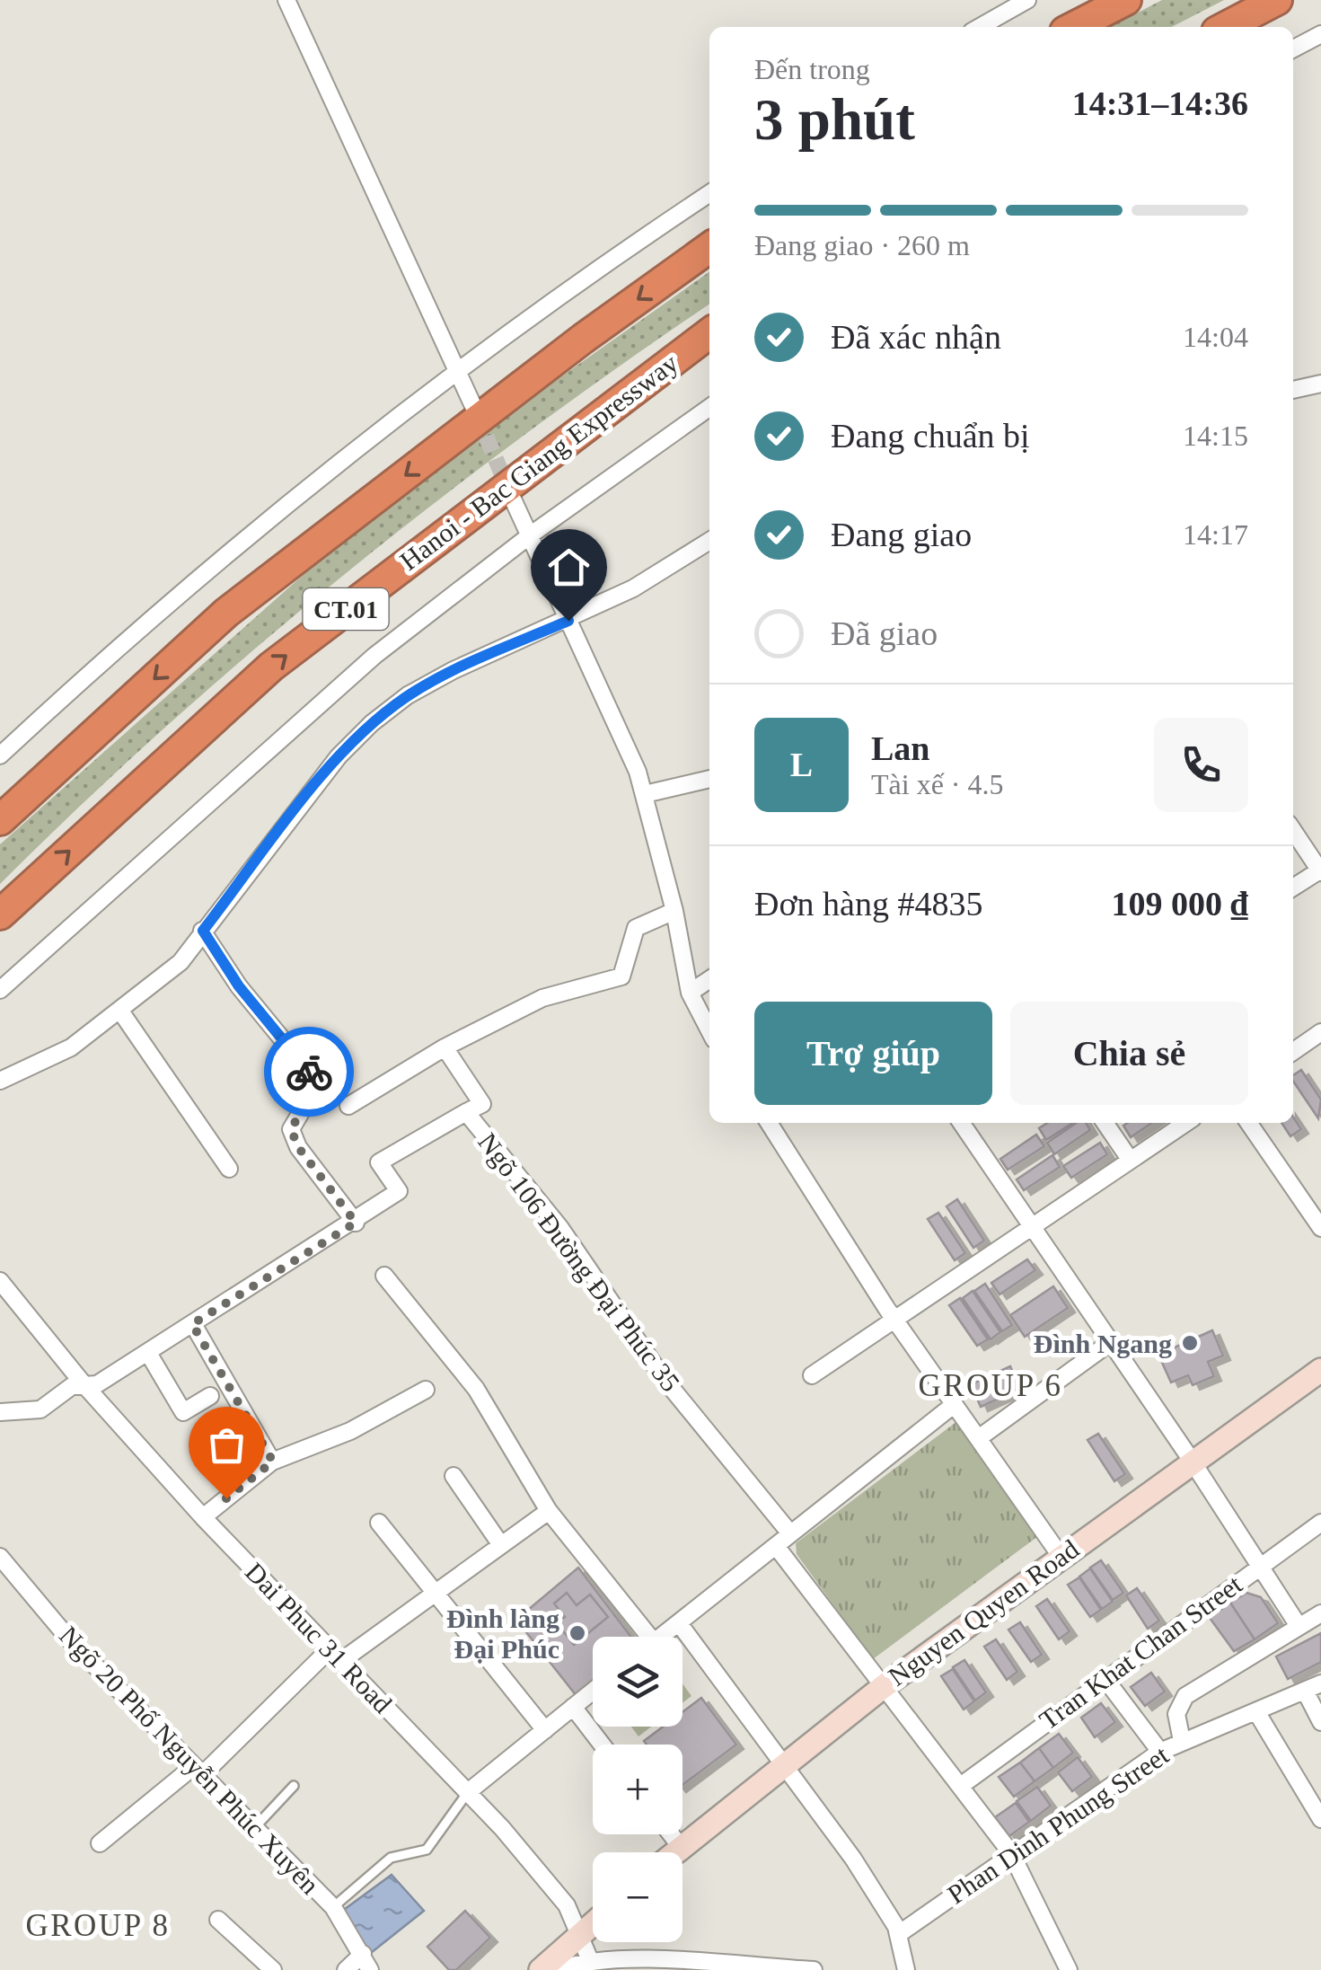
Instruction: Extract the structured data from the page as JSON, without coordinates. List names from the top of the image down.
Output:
{
  "streets": {
    "highway": ["Hanoi - Bac Giang Expressway", "CT.01"],
    "street": [
      "Ngõ 106 Đường Đại Phúc 35",
      "Nguyen Quyen Road",
      "Dai Phuc 31 Road",
      "Tran Khat Chan Street",
      "Ngõ 20 Phố Nguyễn Phúc Xuyên",
      "Phan Dinh Phung Street"
    ]
  },
  "districts": ["GROUP 6", "GROUP 8"],
  "places": ["Đình Ngang", "Đình làng Đại Phúc"],
  "page": {
    "heading": ["3 phút", "Đến trong", "14:31–14:36"],
    "panel": [
      "Lan",
      "Tài xế · 4.5",
      "Đơn hàng #4835",
      "109 000 ₫"
    ],
    "bar": "Đang giao · 260 m",
    "list": [
      ["Đã xác nhận", "14:04"],
      ["Đang chuẩn bị", "14:15"],
      ["Đang giao", "14:17"],
      "Đã giao"
    ],
    "round": "L",
    "buttons": ["Trợ giúp", "Chia sẻ"],
    "map_buttons": ["+", "−"]
  }
}
